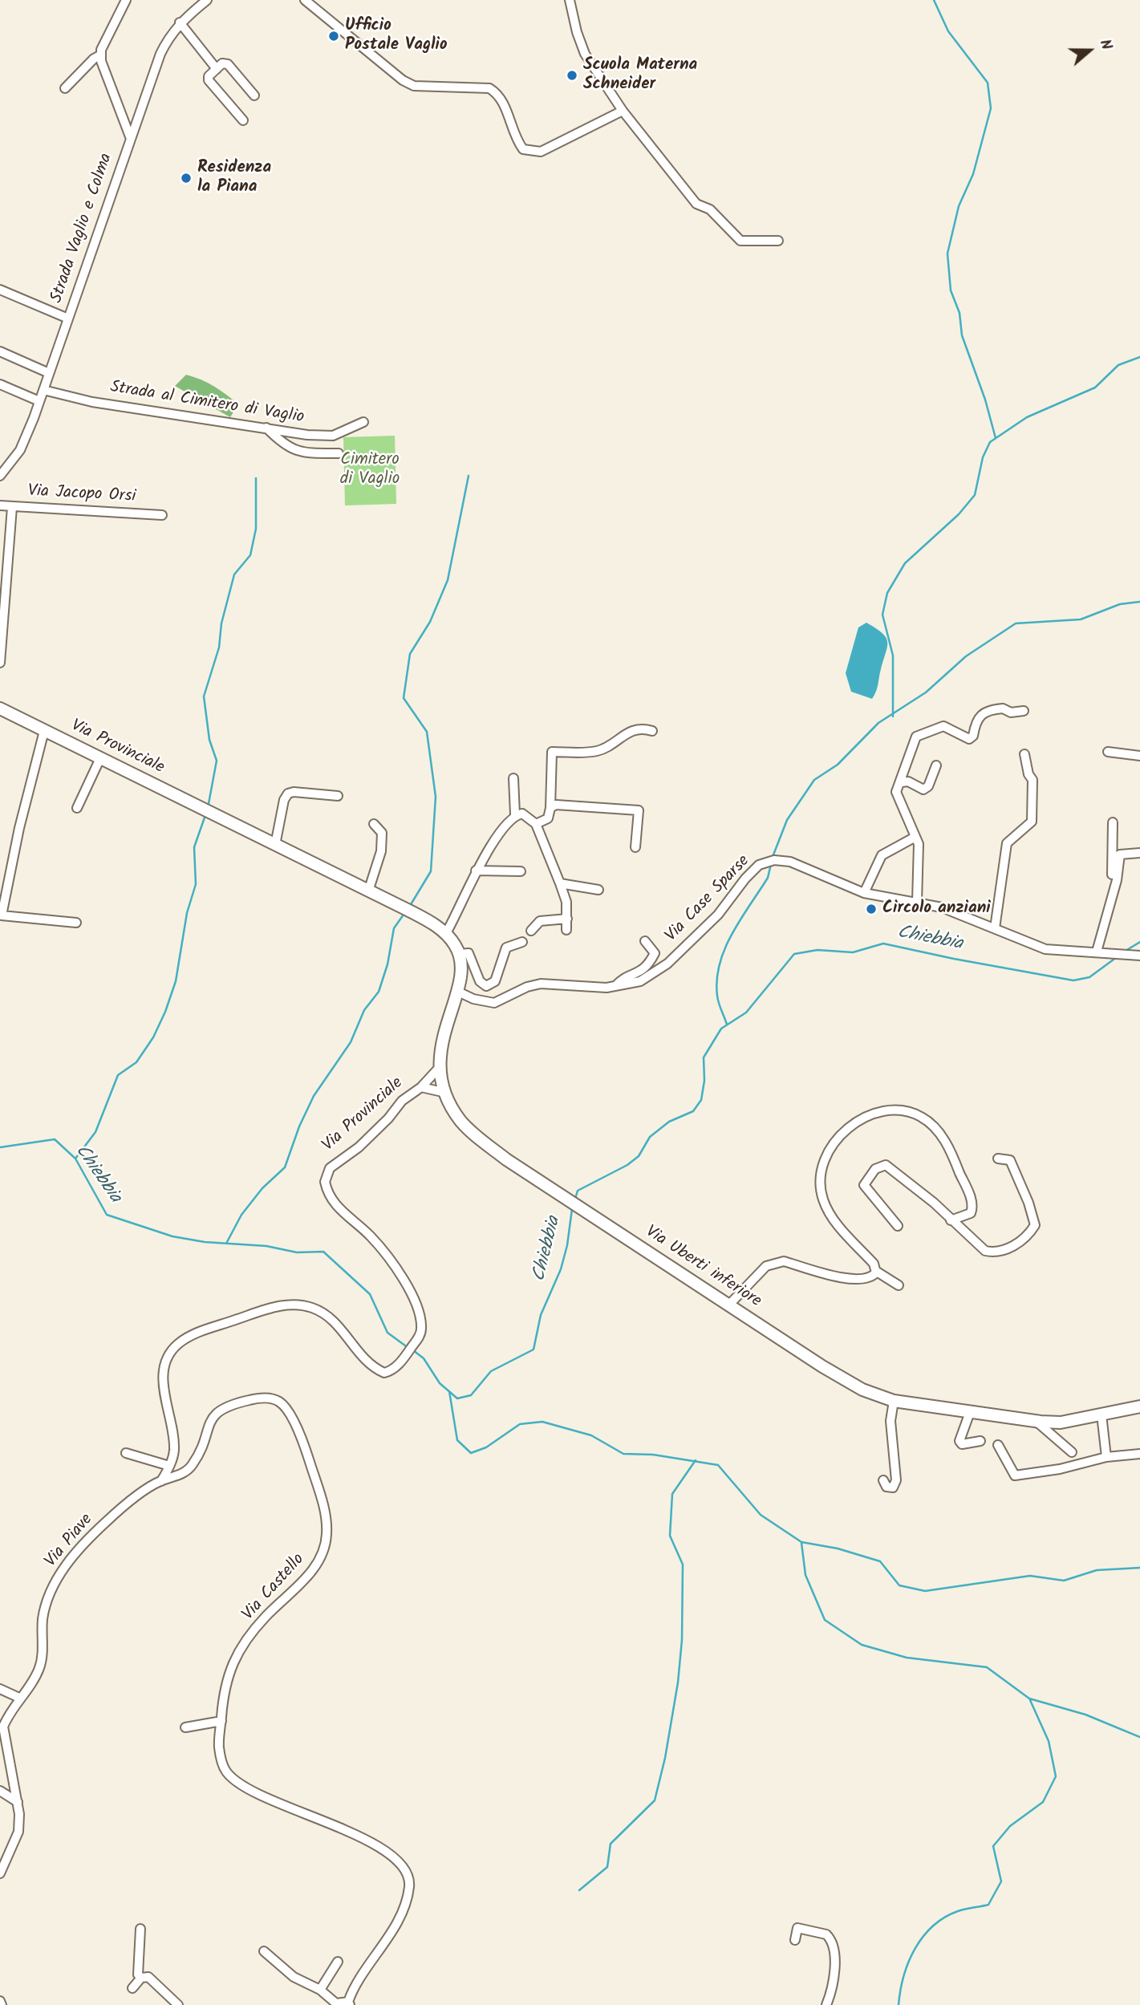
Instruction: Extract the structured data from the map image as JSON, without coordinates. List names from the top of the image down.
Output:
{
  "streets": {
    "main road": ["Via Provinciale", "Via Uberti inferiore"],
    "street": [
      "Strada Vaglio e Colma",
      "Strada al Cimitero di Vaglio",
      "Via Jacopo Orsi",
      "Via Case Sparse",
      "Via Piave",
      "Via Castello"
    ]
  },
  "crossings": [
    ["Strada Vaglio e Colma", "Strada al Cimitero di Vaglio"],
    ["Via Provinciale", "Via Uberti inferiore"],
    ["Via Provinciale", "Via Piave"],
    ["Via Provinciale", "Via Castello"],
    ["Via Case Sparse", "Via Uberti inferiore"],
    ["Via Piave", "Via Castello"]
  ],
  "water": ["Chiebbia"],
  "parks": ["Cimitero di Vaglio"],
  "places": [
    "Ufficio Postale Vaglio",
    "Scuola Materna Schneider",
    "Residenza la Piana",
    "Circolo anziani"
  ],
  "north": "right"
}
